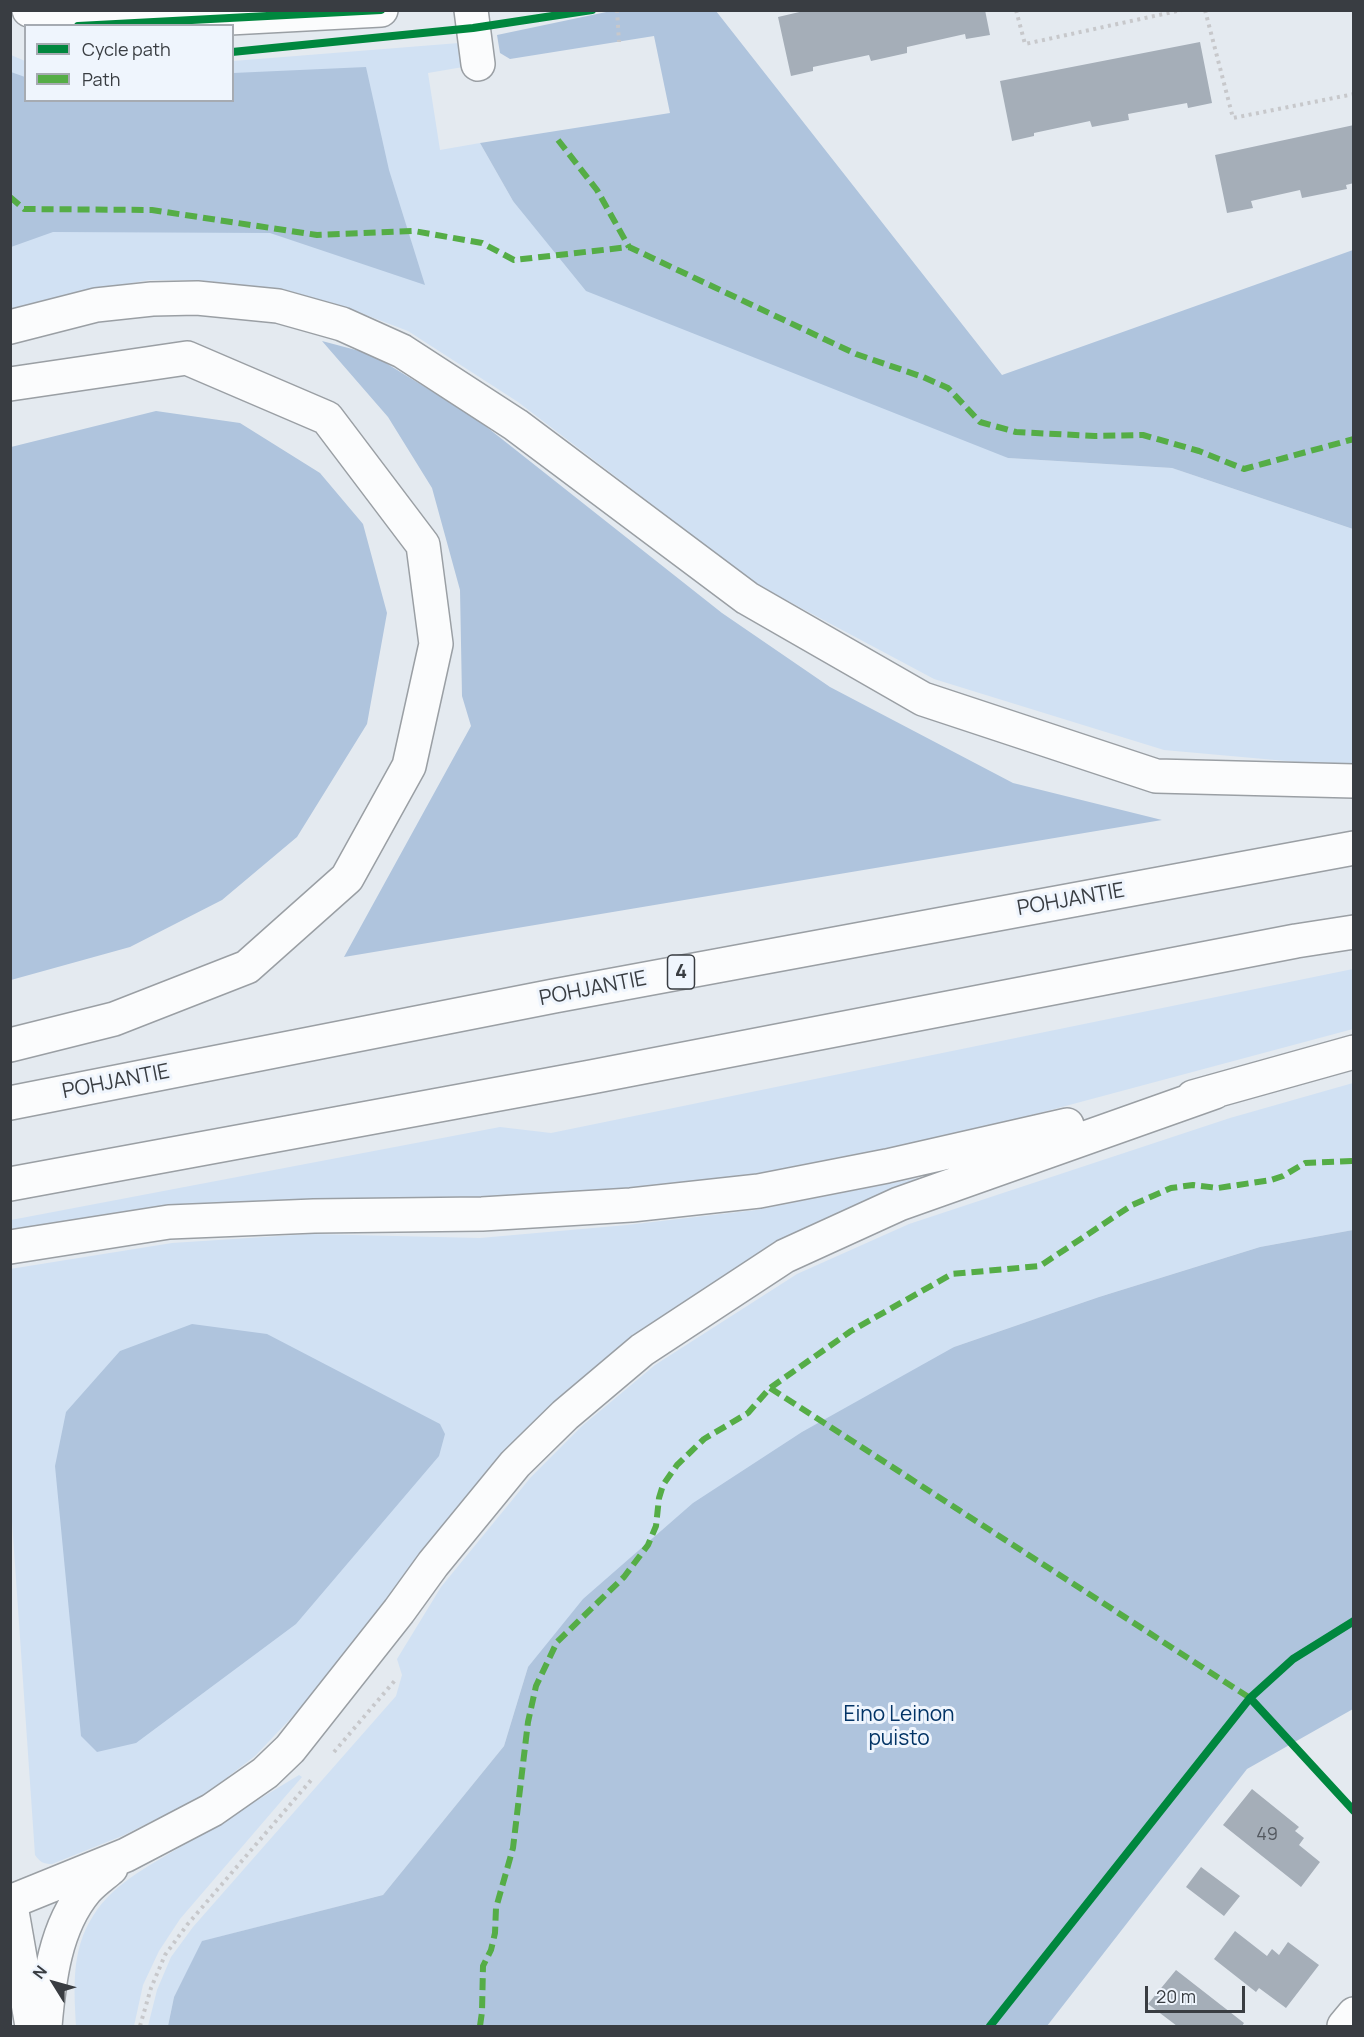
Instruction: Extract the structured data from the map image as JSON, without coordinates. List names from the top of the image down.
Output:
{
  "streets": {
    "main road": ["POHJANTIE", "4"]
  },
  "parks": ["Eino Leinon puisto"],
  "house_numbers": ["49"],
  "legend": ["Cycle path", "Path"],
  "scale_bar": "20 m",
  "north": "top left"
}
